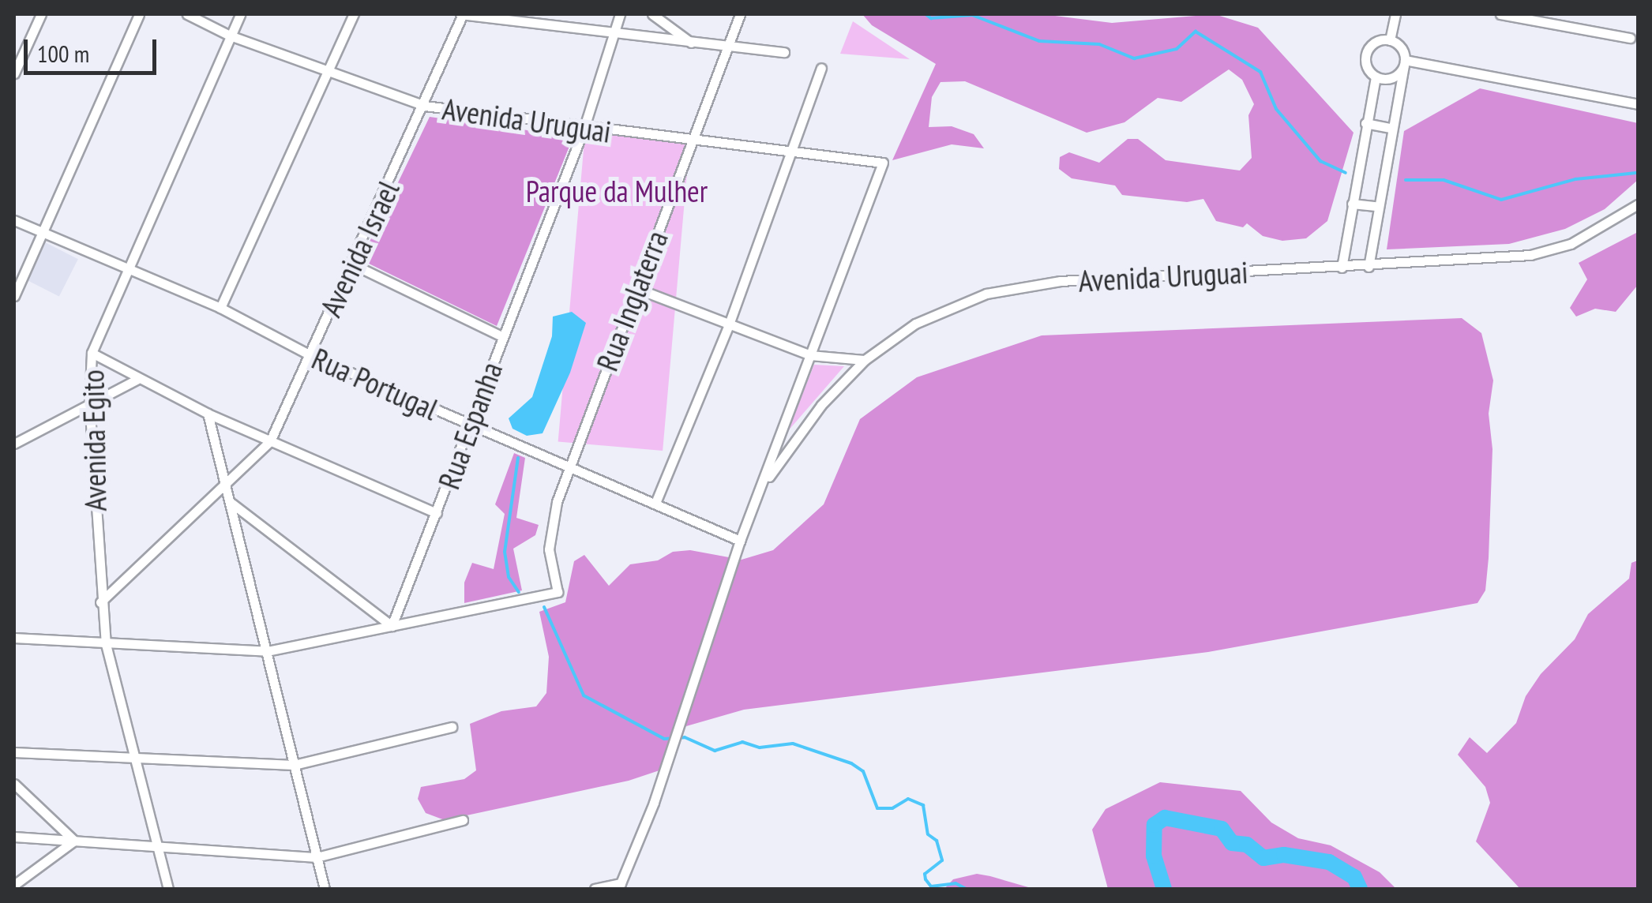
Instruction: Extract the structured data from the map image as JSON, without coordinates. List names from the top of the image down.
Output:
{
  "streets": {
    "street": [
      "Avenida Uruguai",
      "Avenida Israel",
      "Rua Inglaterra",
      "Rua Portugal",
      "Rua Espanha",
      "Avenida Egito"
    ]
  },
  "crossings": [
    ["Avenida Uruguai", "Avenida Israel"],
    ["Avenida Uruguai", "Rua Inglaterra"],
    ["Avenida Uruguai", "Rua Espanha"],
    ["Avenida Uruguai", "Avenida Egito"],
    ["Avenida Israel", "Rua Portugal"],
    ["Avenida Israel", "Avenida Egito"],
    ["Rua Inglaterra", "Rua Portugal"],
    ["Rua Inglaterra", "Rua Espanha"],
    ["Rua Portugal", "Rua Espanha"],
    ["Rua Portugal", "Avenida Egito"]
  ],
  "parks": ["Parque da Mulher"],
  "scale_bar": "100 m"
}
